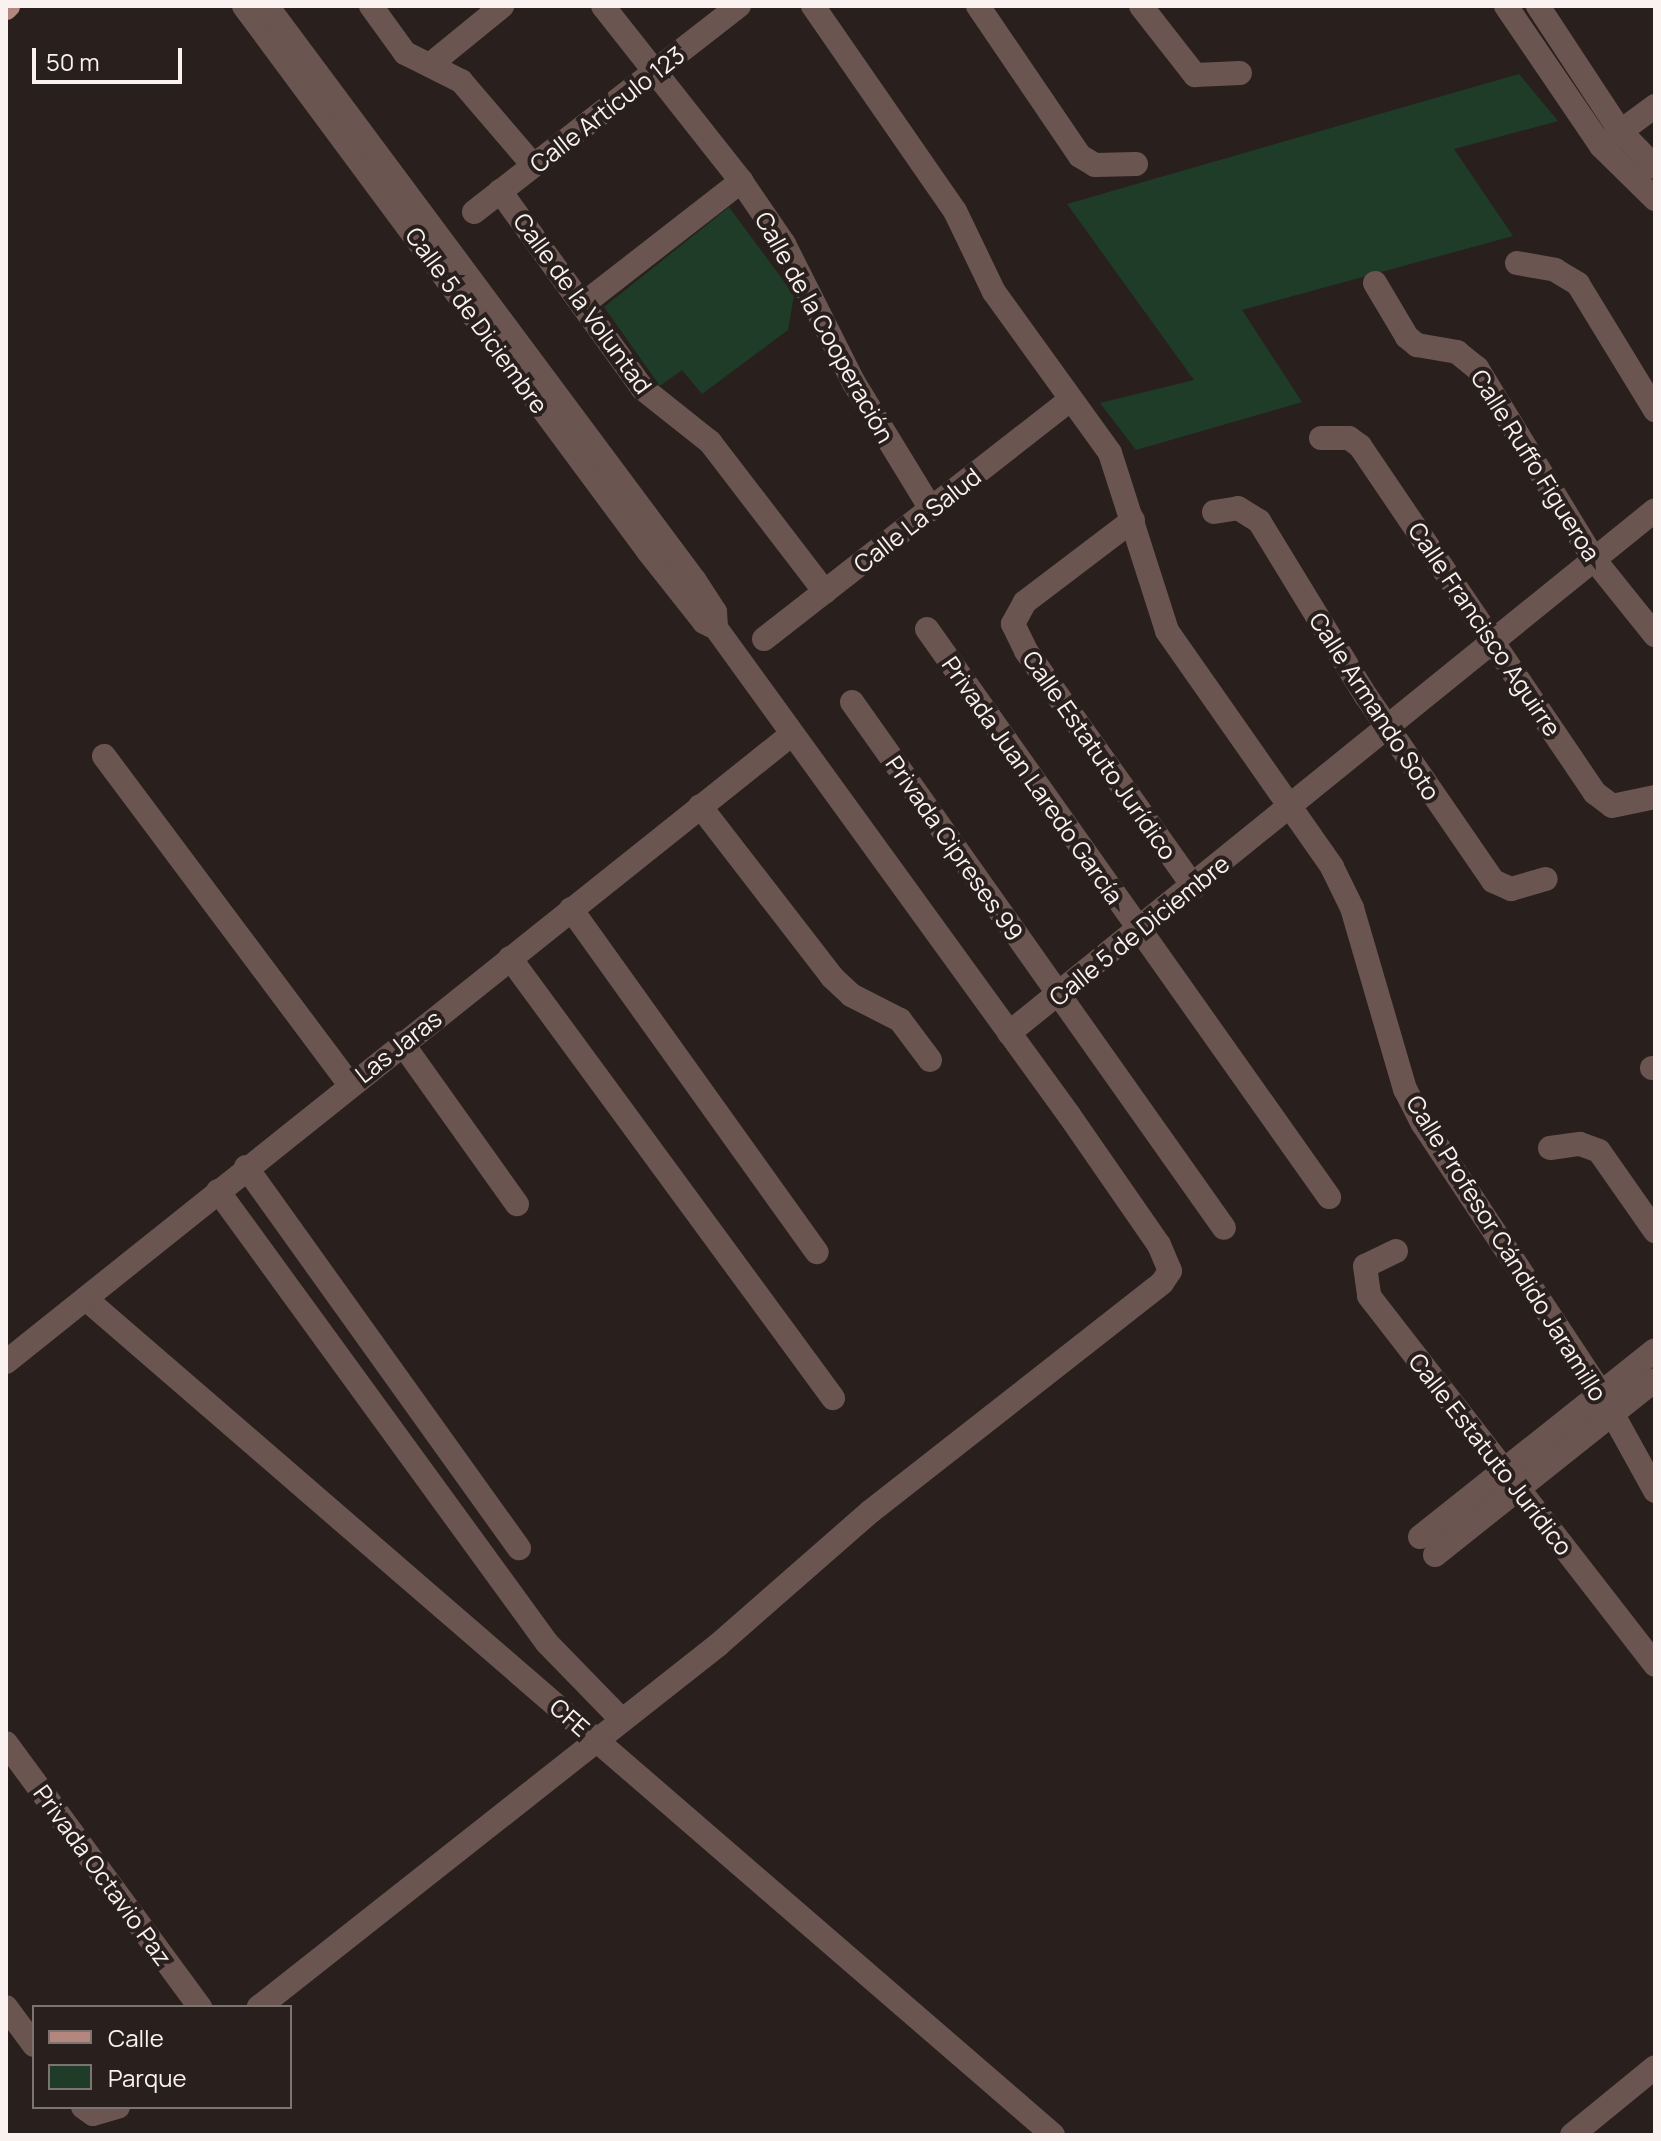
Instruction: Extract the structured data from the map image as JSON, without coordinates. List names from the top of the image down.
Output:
{
  "streets": {
    "street": [
      "Calle Artículo 123",
      "Calle de la Voluntad",
      "Calle 5 de Diciembre",
      "Calle de la Cooperación",
      "Calle Ruffo Figueroa",
      "Calle La Salud",
      "Calle Francisco Aguirre",
      "Calle Armando Soto",
      "Calle Estatuto Jurídico",
      "Privada Juan Laredo García",
      "Privada Cipreses 99",
      "Las Jaras",
      "Calle Profesor Cándido Jaramillo",
      "CFE",
      "Privada Octavio Paz"
    ]
  },
  "crossings": [
    ["Calle Artículo 123", "Calle de la Voluntad"],
    ["Calle Artículo 123", "Calle de la Cooperación"],
    ["Calle de la Voluntad", "Calle La Salud"],
    ["Calle 5 de Diciembre", "Calle Ruffo Figueroa"],
    ["Calle 5 de Diciembre", "Calle Francisco Aguirre"],
    ["Calle 5 de Diciembre", "Calle Armando Soto"],
    ["Calle 5 de Diciembre", "Calle Estatuto Jurídico"],
    ["Calle 5 de Diciembre", "Privada Juan Laredo García"],
    ["Calle 5 de Diciembre", "Privada Cipreses 99"],
    ["Calle 5 de Diciembre", "Las Jaras"],
    ["Calle 5 de Diciembre", "Calle Profesor Cándido Jaramillo"],
    ["Calle de la Cooperación", "Calle La Salud"],
    ["Calle La Salud", "Calle Profesor Cándido Jaramillo"],
    ["Calle Estatuto Jurídico", "Calle Profesor Cándido Jaramillo"],
    ["Las Jaras", "CFE"]
  ],
  "legend": ["Calle", "Parque"],
  "scale_bar": "50 m"
}
